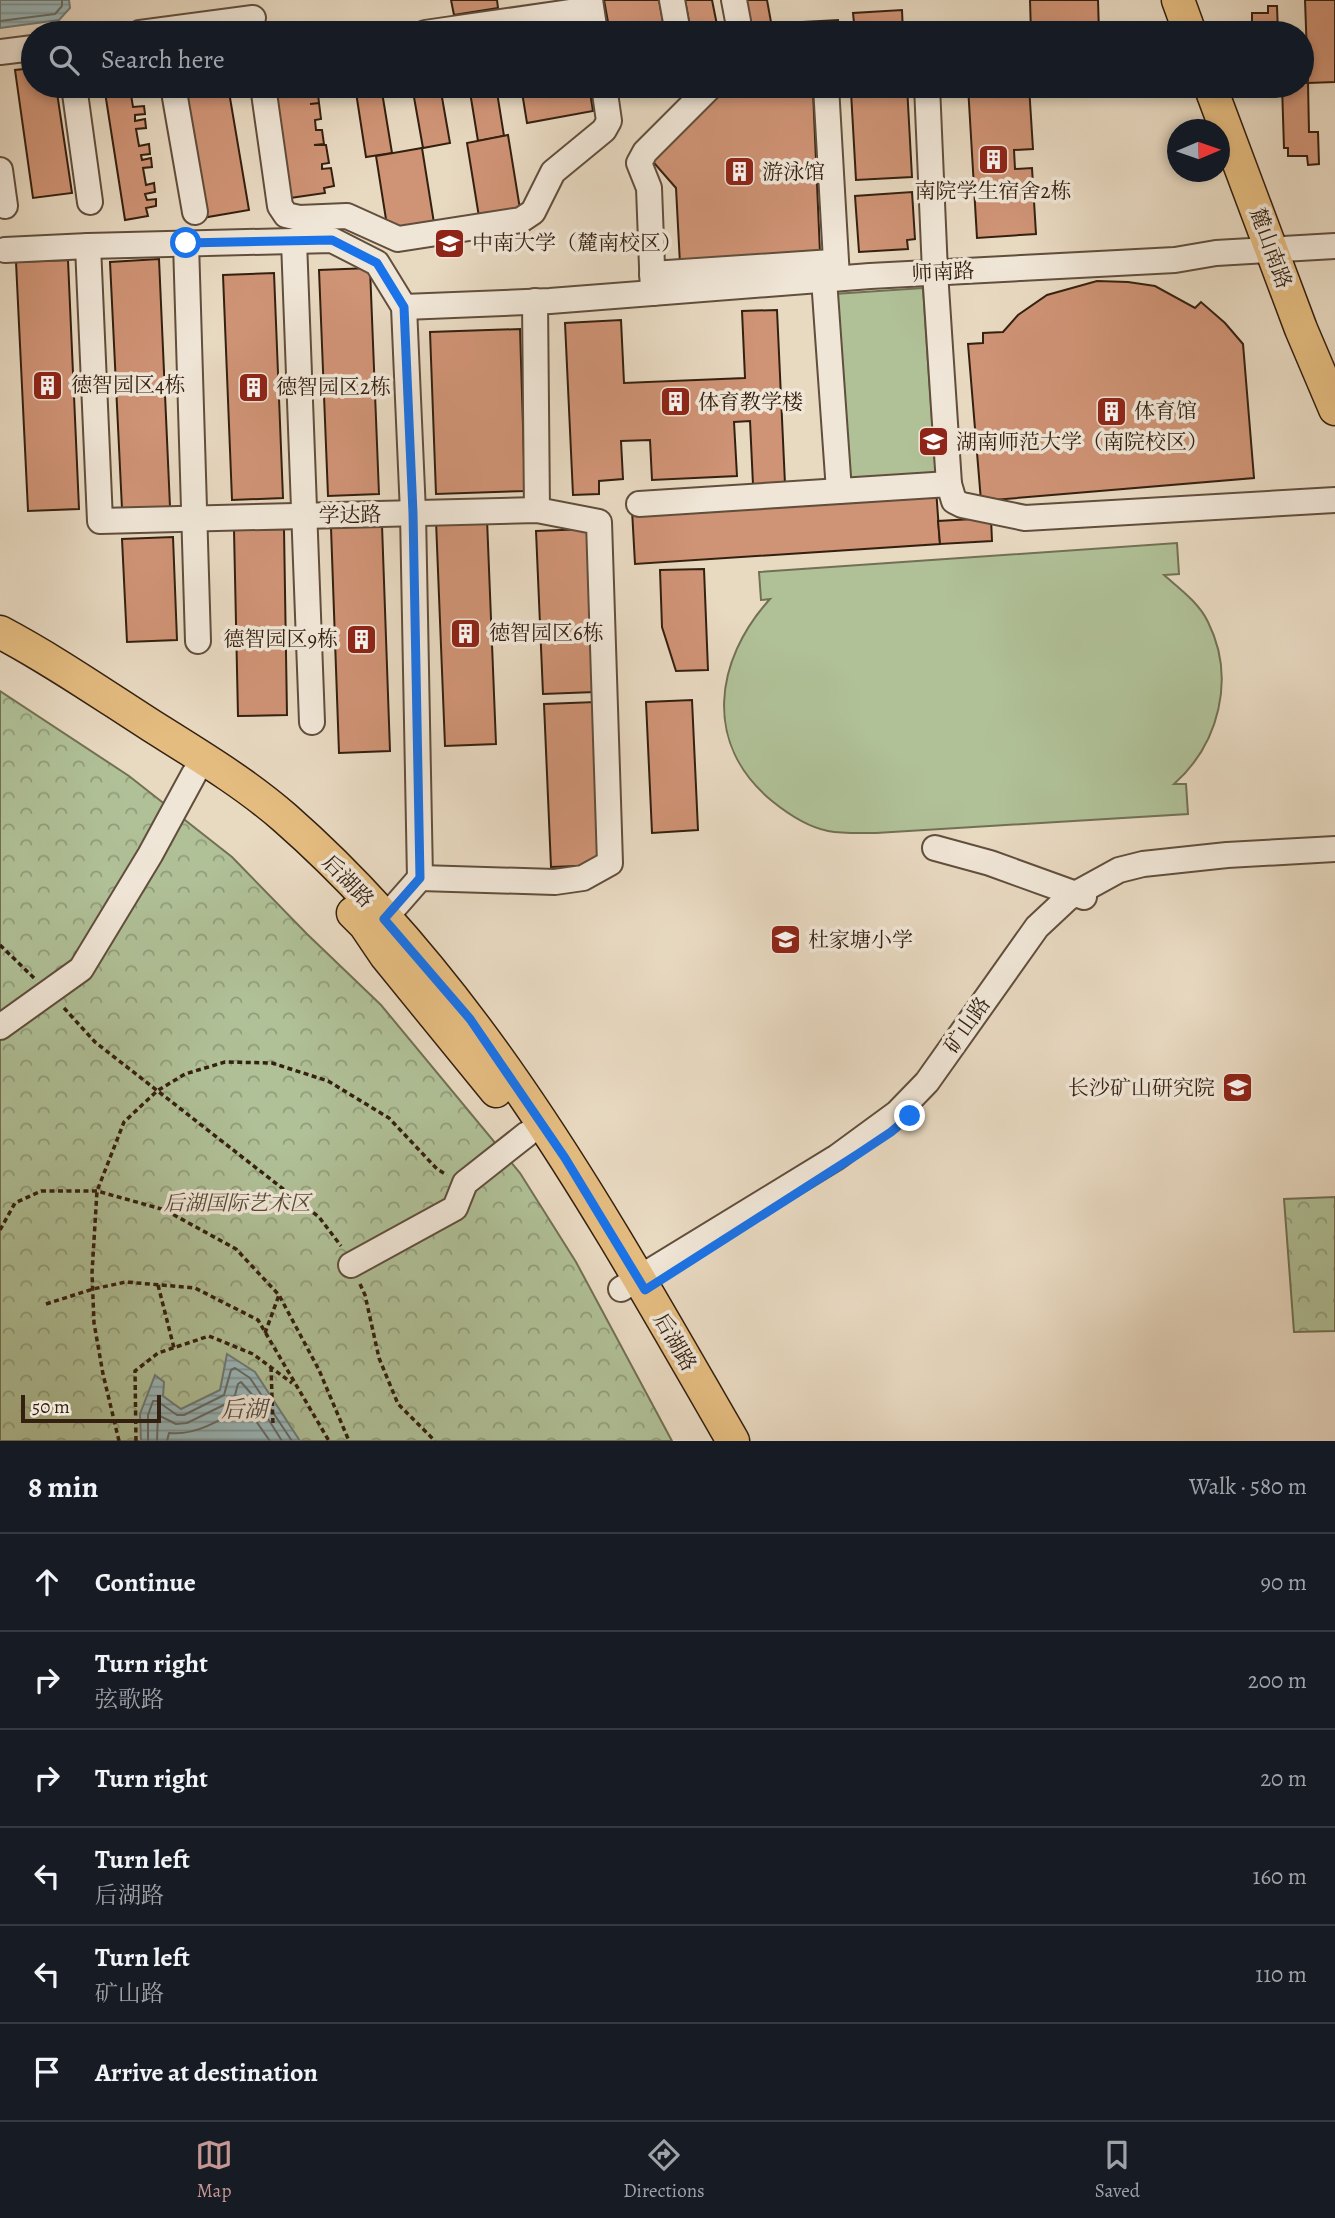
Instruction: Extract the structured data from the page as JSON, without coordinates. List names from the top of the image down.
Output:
{
  "streets": {
    "main road": ["麓山南路", "后湖路"],
    "street": ["师南路", "学达路", "矿山路"]
  },
  "crossings": [
    ["麓山南路", "师南路"],
    ["后湖路", "矿山路"]
  ],
  "water": ["后湖"],
  "parks": ["后湖国际艺术区"],
  "places": {
    "building": [
      "南院学生宿舍2栋",
      "游泳馆",
      "徳智园区4栋",
      "徳智园区2栋",
      "体育教学楼",
      "体育馆",
      "徳智园区6栋",
      "德智园区9栋"
    ],
    "school or university": [
      "中南大学（麓南校区）",
      "湖南师范大学（南院校区）",
      "杜家塘小学",
      "长沙矿山研究院"
    ]
  },
  "scale_bar": "50 m",
  "north": "right",
  "page": {
    "search": "Search here",
    "scale": "50 m",
    "heading": ["8 min", "Walk · 580 m"],
    "list": [
      ["Continue", "90 m"],
      ["Turn right", "弦歌路", "200 m"],
      ["Turn right", "20 m"],
      ["Turn left", "后湖路", "160 m"],
      ["Turn left", "矿山路", "110 m"],
      "Arrive at destination"
    ],
    "nav": ["Map", "Directions", "Saved"]
  }
}
